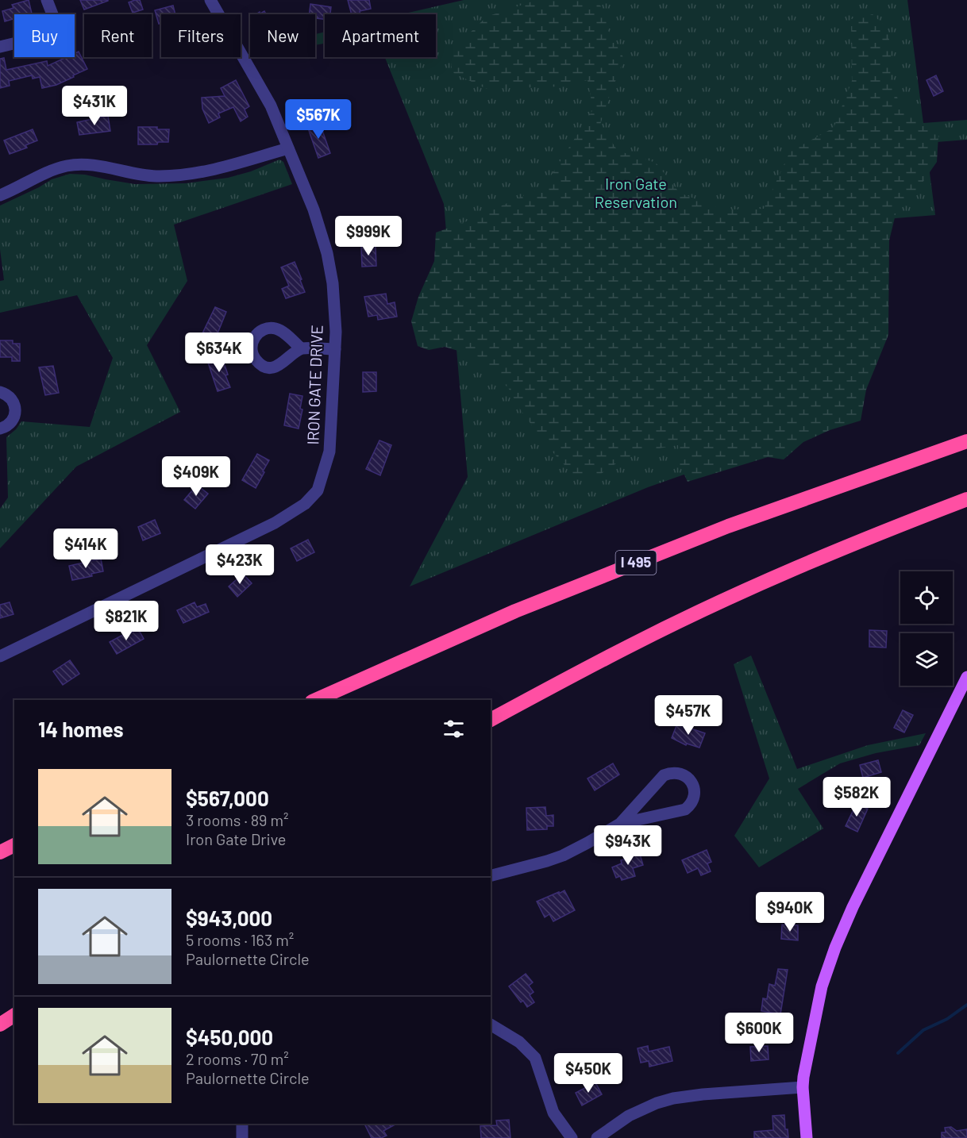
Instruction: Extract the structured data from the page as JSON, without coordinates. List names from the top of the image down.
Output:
{
  "streets": {
    "highway": ["I 495"],
    "street": ["IRON GATE DRIVE"]
  },
  "parks": ["Iron Gate Reservation"],
  "page": {
    "chip": [
      "Buy",
      "Rent",
      "Filters",
      "New",
      "Apartment"
    ],
    "price": [
      "$431K",
      "$567K",
      "$999K",
      "$634K",
      "$409K",
      "$414K",
      "$423K",
      "$821K",
      "$457K",
      "$582K",
      "$943K",
      "$940K",
      "$600K",
      "$450K"
    ],
    "heading": "14 homes",
    "list": [
      {
        "name": "$567,000",
        "note": "3 rooms · 89 m² · Iron Gate Drive"
      },
      {
        "name": "$943,000",
        "note": "5 rooms · 163 m² · Paulornette Circle"
      },
      {
        "name": "$450,000",
        "note": "2 rooms · 70 m² · Paulornette Circle"
      }
    ]
  }
}
